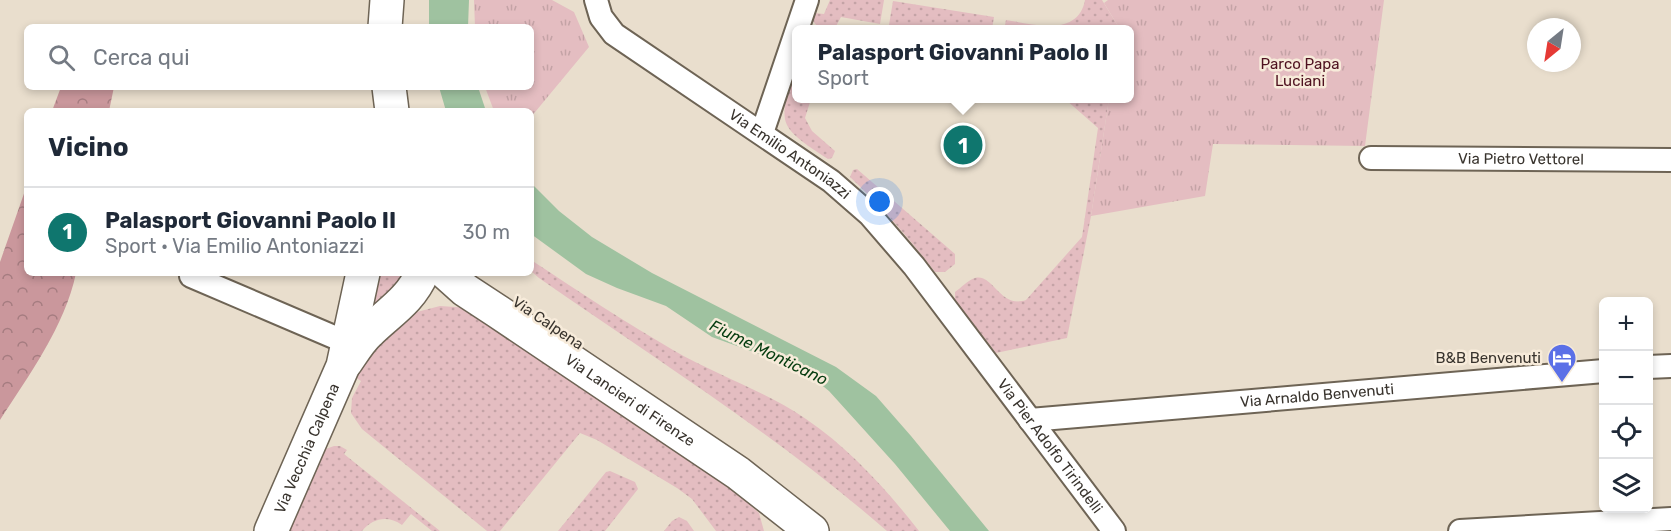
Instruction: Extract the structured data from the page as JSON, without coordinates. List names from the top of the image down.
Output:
{
  "streets": {
    "main road": ["Via Calpena", "Via Lancieri di Firenze", "Via Vecchia Calpena"],
    "street": [
      "Via Emilio Antoniazzi",
      "Via Pietro Vettorel",
      "Via Arnaldo Benvenuti",
      "Via Pier Adolfo Tirindelli"
    ]
  },
  "crossings": [
    ["Via Emilio Antoniazzi", "Via Pier Adolfo Tirindelli"],
    ["Via Calpena", "Via Lancieri di Firenze"],
    ["Via Arnaldo Benvenuti", "Via Pier Adolfo Tirindelli"]
  ],
  "water": ["Fiume Monticano"],
  "parks": ["Parco Papa Luciani"],
  "places": {
    "hotel": ["B&B Benvenuti"]
  },
  "north": "bottom left",
  "page": {
    "search": "Cerca qui",
    "popup": ["Palasport Giovanni Paolo II", "Sport"],
    "heading": "Vicino",
    "pins": "1",
    "list": [
      {
        "mark": "1",
        "name": "Palasport Giovanni Paolo II",
        "note": "Sport · Via Emilio Antoniazzi",
        "value": "30 m"
      }
    ],
    "map_buttons": ["+", "−"]
  }
}
